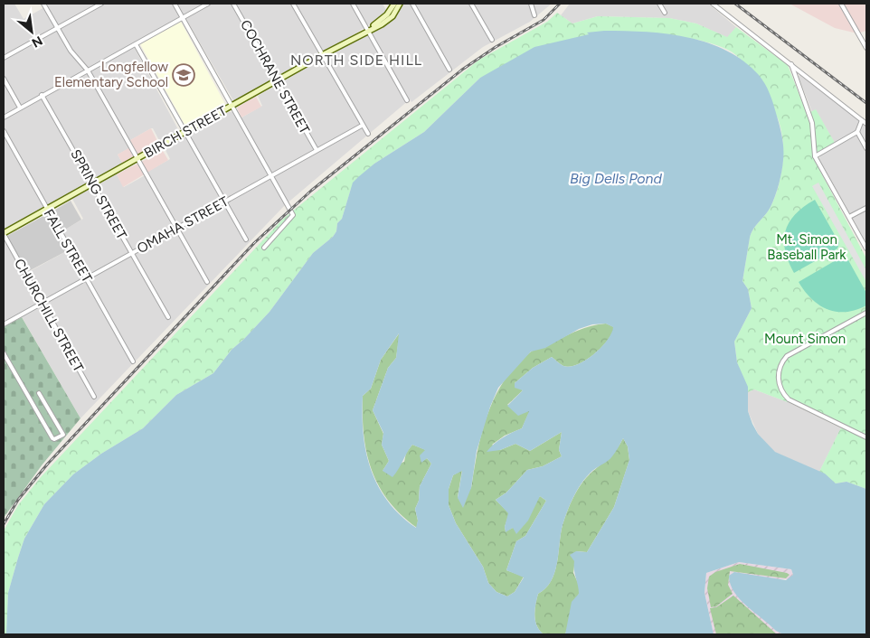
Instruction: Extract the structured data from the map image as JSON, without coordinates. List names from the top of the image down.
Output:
{
  "streets": {
    "main road": ["BIRCH STREET"],
    "street": [
      "COCHRANE STREET",
      "SPRING STREET",
      "OMAHA STREET",
      "FALL STREET",
      "CHURCHILL STREET"
    ]
  },
  "crossings": [
    ["COCHRANE STREET", "BIRCH STREET"],
    ["COCHRANE STREET", "OMAHA STREET"],
    ["BIRCH STREET", "SPRING STREET"],
    ["BIRCH STREET", "FALL STREET"],
    ["BIRCH STREET", "CHURCHILL STREET"],
    ["SPRING STREET", "OMAHA STREET"],
    ["OMAHA STREET", "FALL STREET"],
    ["OMAHA STREET", "CHURCHILL STREET"]
  ],
  "districts": ["NORTH SIDE HILL"],
  "water": ["Big Dells Pond"],
  "parks": ["Mt. Simon Baseball Park", "Mount Simon"],
  "places": {
    "school or university": ["Longfellow Elementary School"]
  },
  "north": "bottom right"
}
